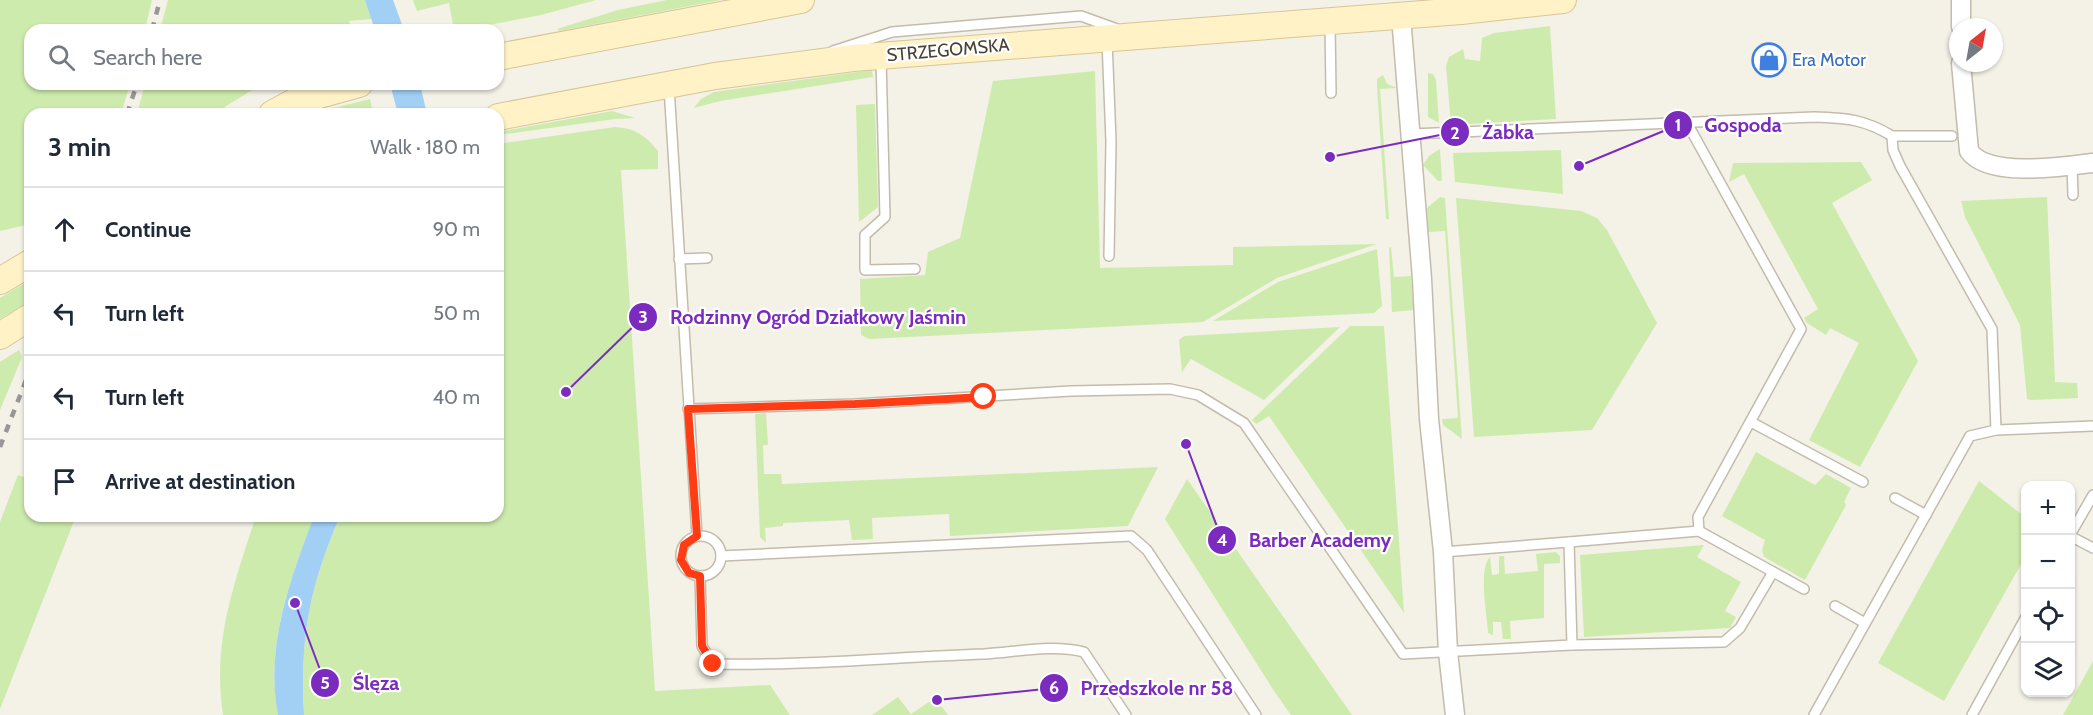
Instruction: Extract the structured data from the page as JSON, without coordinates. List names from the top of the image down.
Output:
{
  "streets": {
    "main road": ["STRZEGOMSKA"]
  },
  "places": {
    "shop": ["Era Motor"],
    "other": [
      "Żabka",
      "Gospoda",
      "Rodzinny Ogród Działkowy Jaśmin",
      "Barber Academy",
      "Ślęza",
      "Przedszkole nr 58"
    ]
  },
  "north": "top right",
  "page": {
    "search": "Search here",
    "heading": ["3 min", "Walk · 180 m"],
    "list": [
      ["Continue", "90 m"],
      ["Turn left", "50 m"],
      ["Turn left", "40 m"],
      "Arrive at destination"
    ],
    "map_buttons": ["+", "−"]
  }
}
